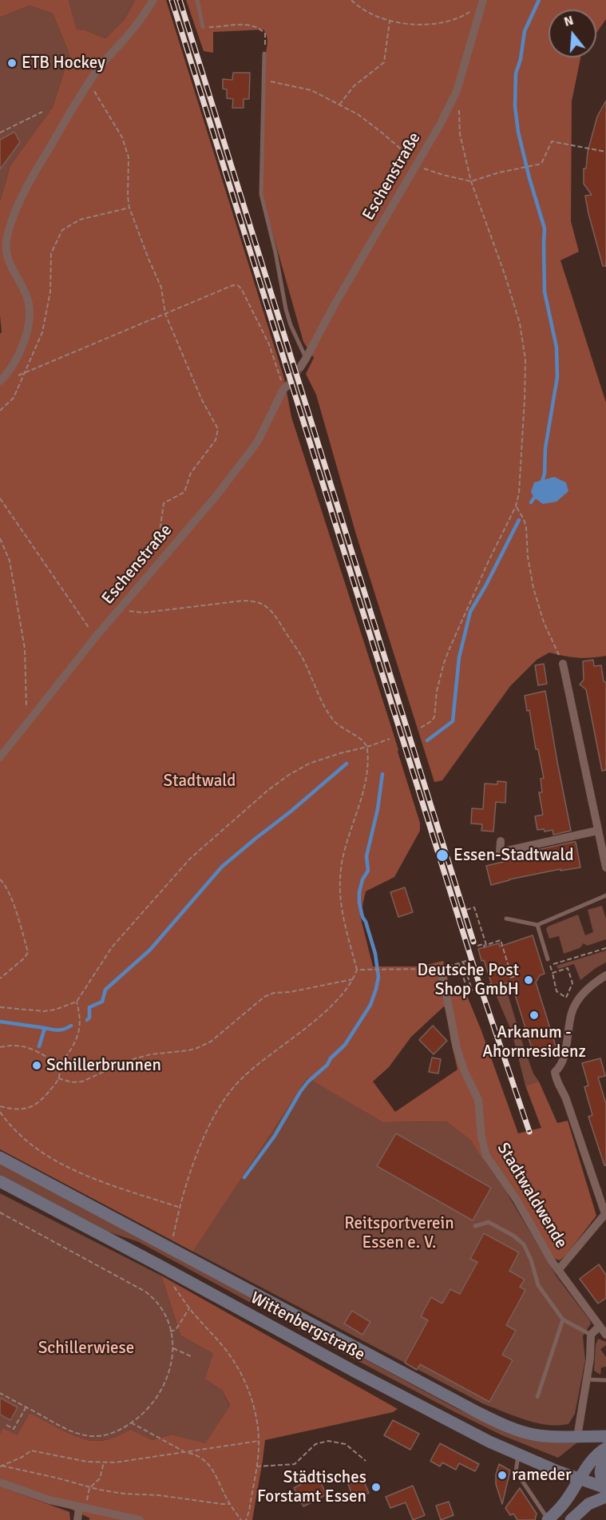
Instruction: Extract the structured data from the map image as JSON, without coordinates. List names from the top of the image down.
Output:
{
  "streets": {
    "main road": ["Wittenbergstraße"],
    "street": ["Eschenstraße", "Stadtwaldwende"]
  },
  "parks": ["Stadtwald", "Reitsportverein Essen e. V.", "Schillerwiese"],
  "places": [
    "ETB Hockey",
    "Essen-Stadtwald",
    "Deutsche Post Shop GmbH",
    "Arkanum - Ahornresidenz",
    "Schillerbrunnen",
    "rameder",
    "Städtisches Forstamt Essen"
  ],
  "north": "top"
}
